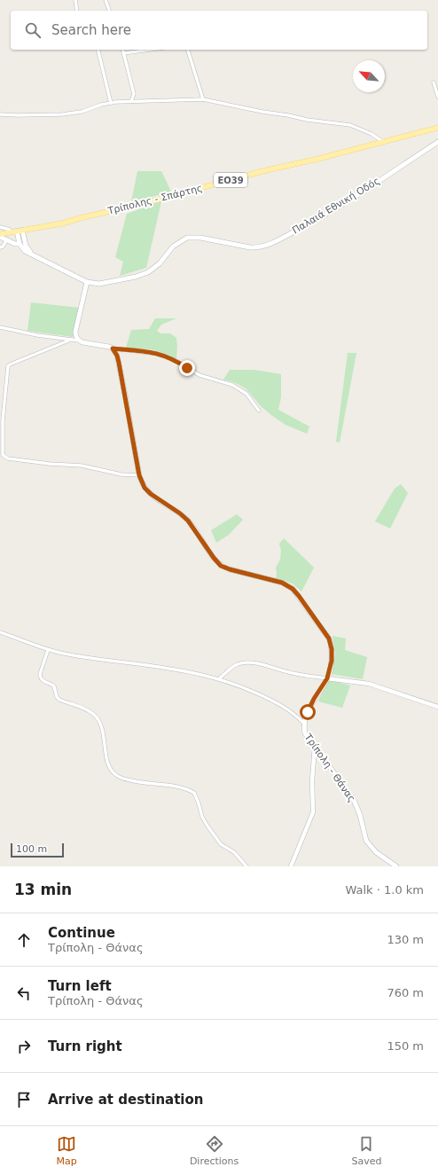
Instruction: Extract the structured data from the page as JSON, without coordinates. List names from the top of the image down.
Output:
{
  "streets": {
    "main road": [
      "ΕΟ39",
      "Τρίπολης - Σπάρτης",
      "Παλαιά Εθνική Οδός",
      "Τρίπολη - Θάνας"
    ]
  },
  "scale_bar": "100 m",
  "north": "top left",
  "page": {
    "search": "Search here",
    "scale": "100 m",
    "heading": ["13 min", "Walk · 1.0 km"],
    "list": [
      ["Continue", "Τρίπολη - Θάνας", "130 m"],
      ["Turn left", "Τρίπολη - Θάνας", "760 m"],
      ["Turn right", "150 m"],
      "Arrive at destination"
    ],
    "nav": ["Map", "Directions", "Saved"]
  }
}
